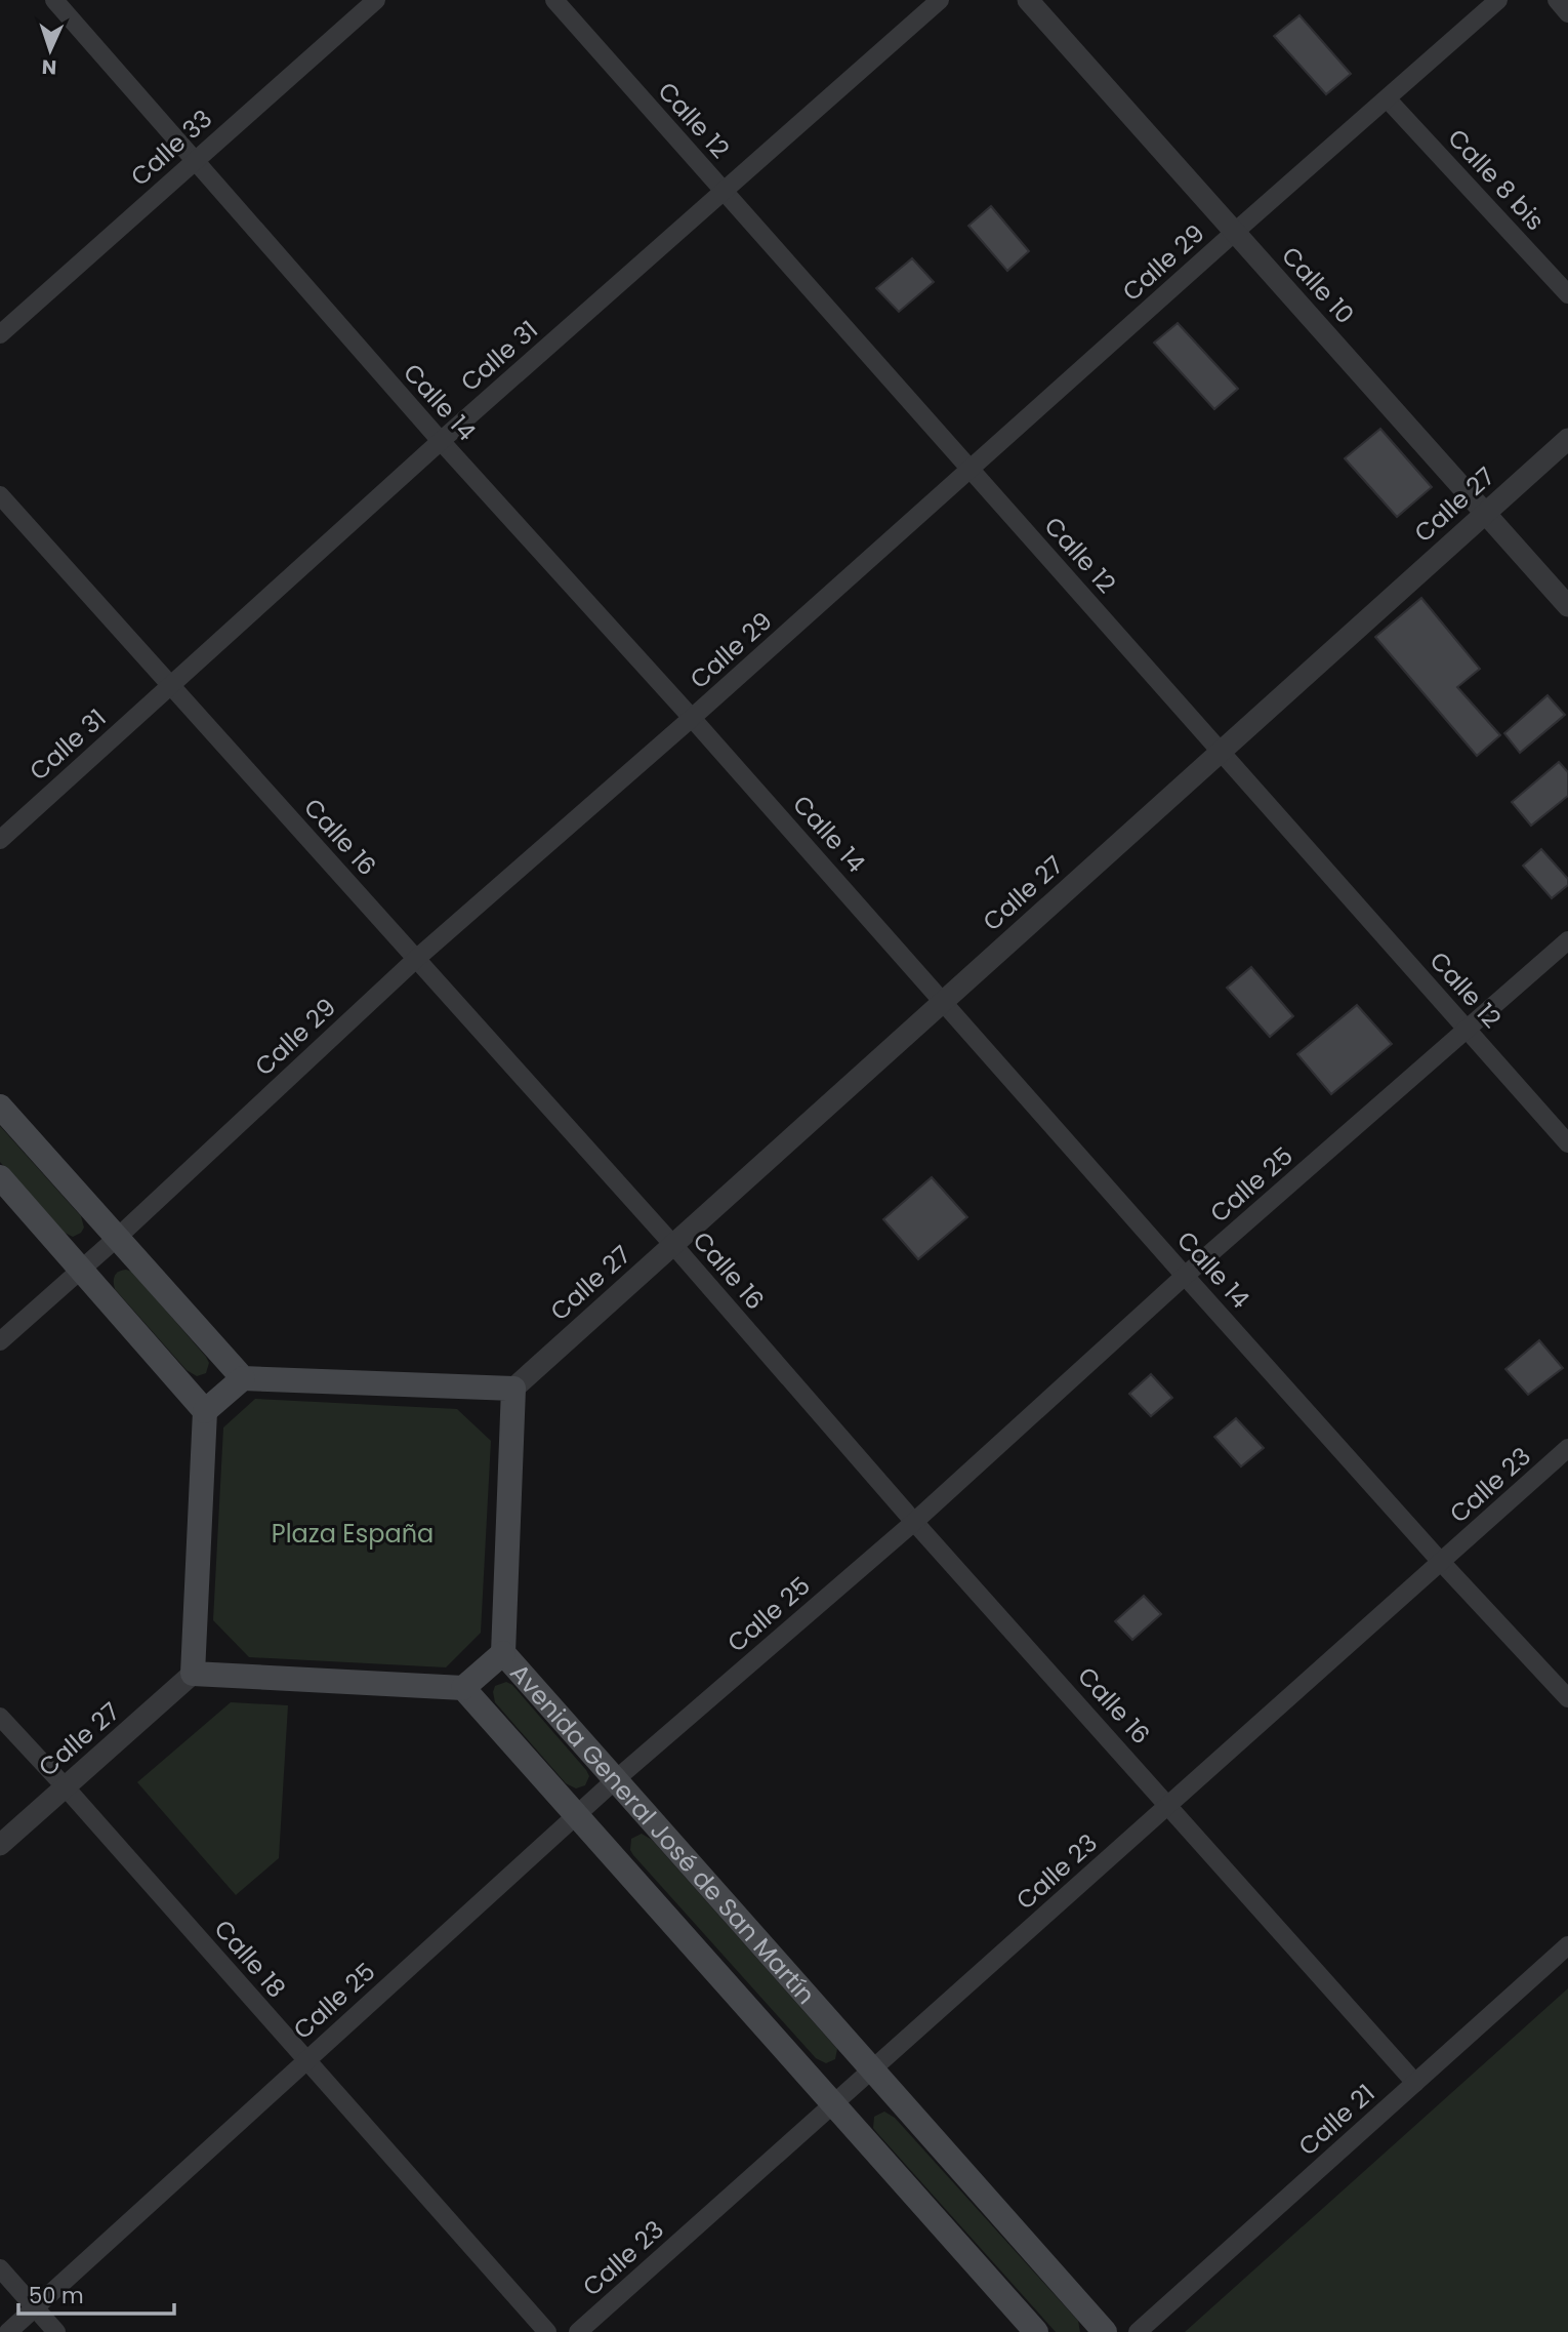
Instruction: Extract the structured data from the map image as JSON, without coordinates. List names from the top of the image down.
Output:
{
  "streets": {
    "main road": ["Avenida General José de San Martín"],
    "street": [
      "Calle 12",
      "Calle 33",
      "Calle 8 bis",
      "Calle 29",
      "Calle 10",
      "Calle 31",
      "Calle 14",
      "Calle 27",
      "Calle 16",
      "Calle 25",
      "Calle 23",
      "Calle 18",
      "Calle 21"
    ]
  },
  "crossings": [
    ["Calle 12", "Calle 29"],
    ["Calle 12", "Calle 31"],
    ["Calle 12", "Calle 27"],
    ["Calle 12", "Calle 25"],
    ["Calle 33", "Calle 14"],
    ["Calle 8 bis", "Calle 29"],
    ["Calle 29", "Calle 10"],
    ["Calle 29", "Calle 14"],
    ["Calle 29", "Calle 16"],
    ["Calle 10", "Calle 27"],
    ["Calle 31", "Calle 14"],
    ["Calle 31", "Calle 16"],
    ["Calle 14", "Calle 27"],
    ["Calle 14", "Calle 25"],
    ["Calle 14", "Calle 23"],
    ["Calle 27", "Calle 16"],
    ["Calle 27", "Avenida General José de San Martín"],
    ["Calle 27", "Calle 18"],
    ["Calle 16", "Calle 25"],
    ["Calle 16", "Calle 23"],
    ["Calle 16", "Calle 21"],
    ["Calle 25", "Avenida General José de San Martín"],
    ["Calle 25", "Calle 18"],
    ["Calle 23", "Avenida General José de San Martín"]
  ],
  "parks": ["Plaza España"],
  "scale_bar": "50 m",
  "north": "bottom"
}
